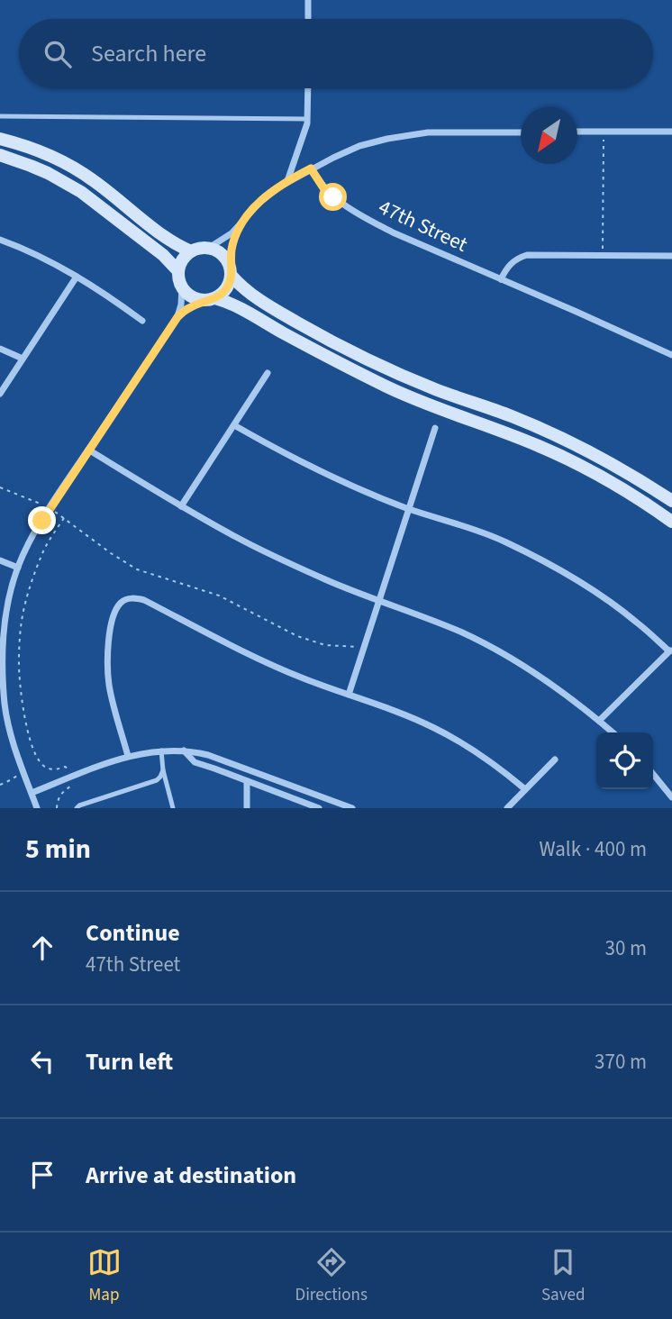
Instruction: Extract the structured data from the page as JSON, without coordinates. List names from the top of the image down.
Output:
{
  "streets": {
    "street": ["47th Street"]
  },
  "north": "bottom left",
  "page": {
    "search": "Search here",
    "heading": ["5 min", "Walk · 400 m"],
    "list": [
      ["Continue", "47th Street", "30 m"],
      ["Turn left", "370 m"],
      "Arrive at destination"
    ],
    "nav": ["Map", "Directions", "Saved"]
  }
}
